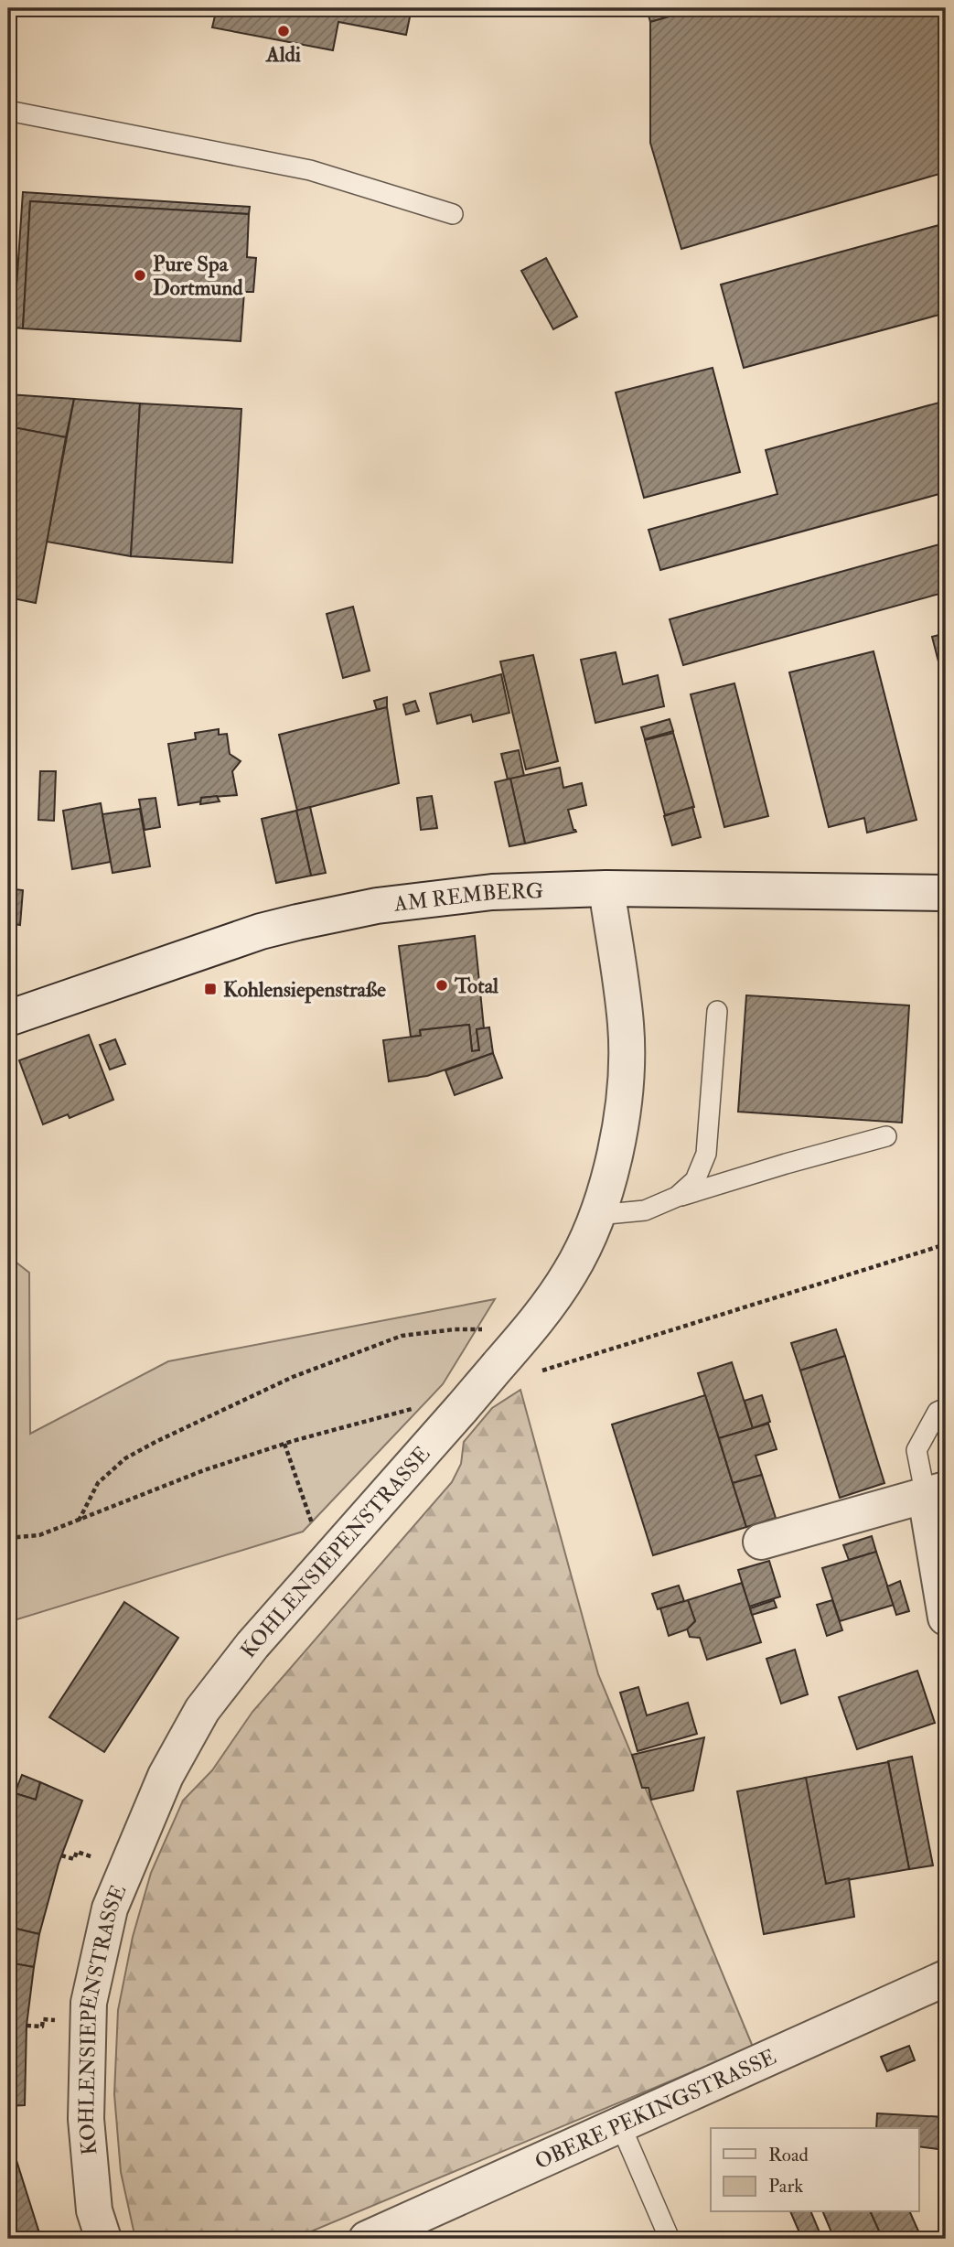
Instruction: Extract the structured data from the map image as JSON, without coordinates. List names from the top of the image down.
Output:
{
  "streets": {
    "street": ["AM REMBERG", "KOHLENSIEPENSTRASSE", "OBERE PEKINGSTRASSE"]
  },
  "crossings": [
    ["AM REMBERG", "KOHLENSIEPENSTRASSE"]
  ],
  "places": {
    "other": ["Aldi", "Pure Spa Dortmund", "Total"],
    "transit": ["Kohlensiepenstraße"]
  },
  "legend": ["Road", "Park"]
}
